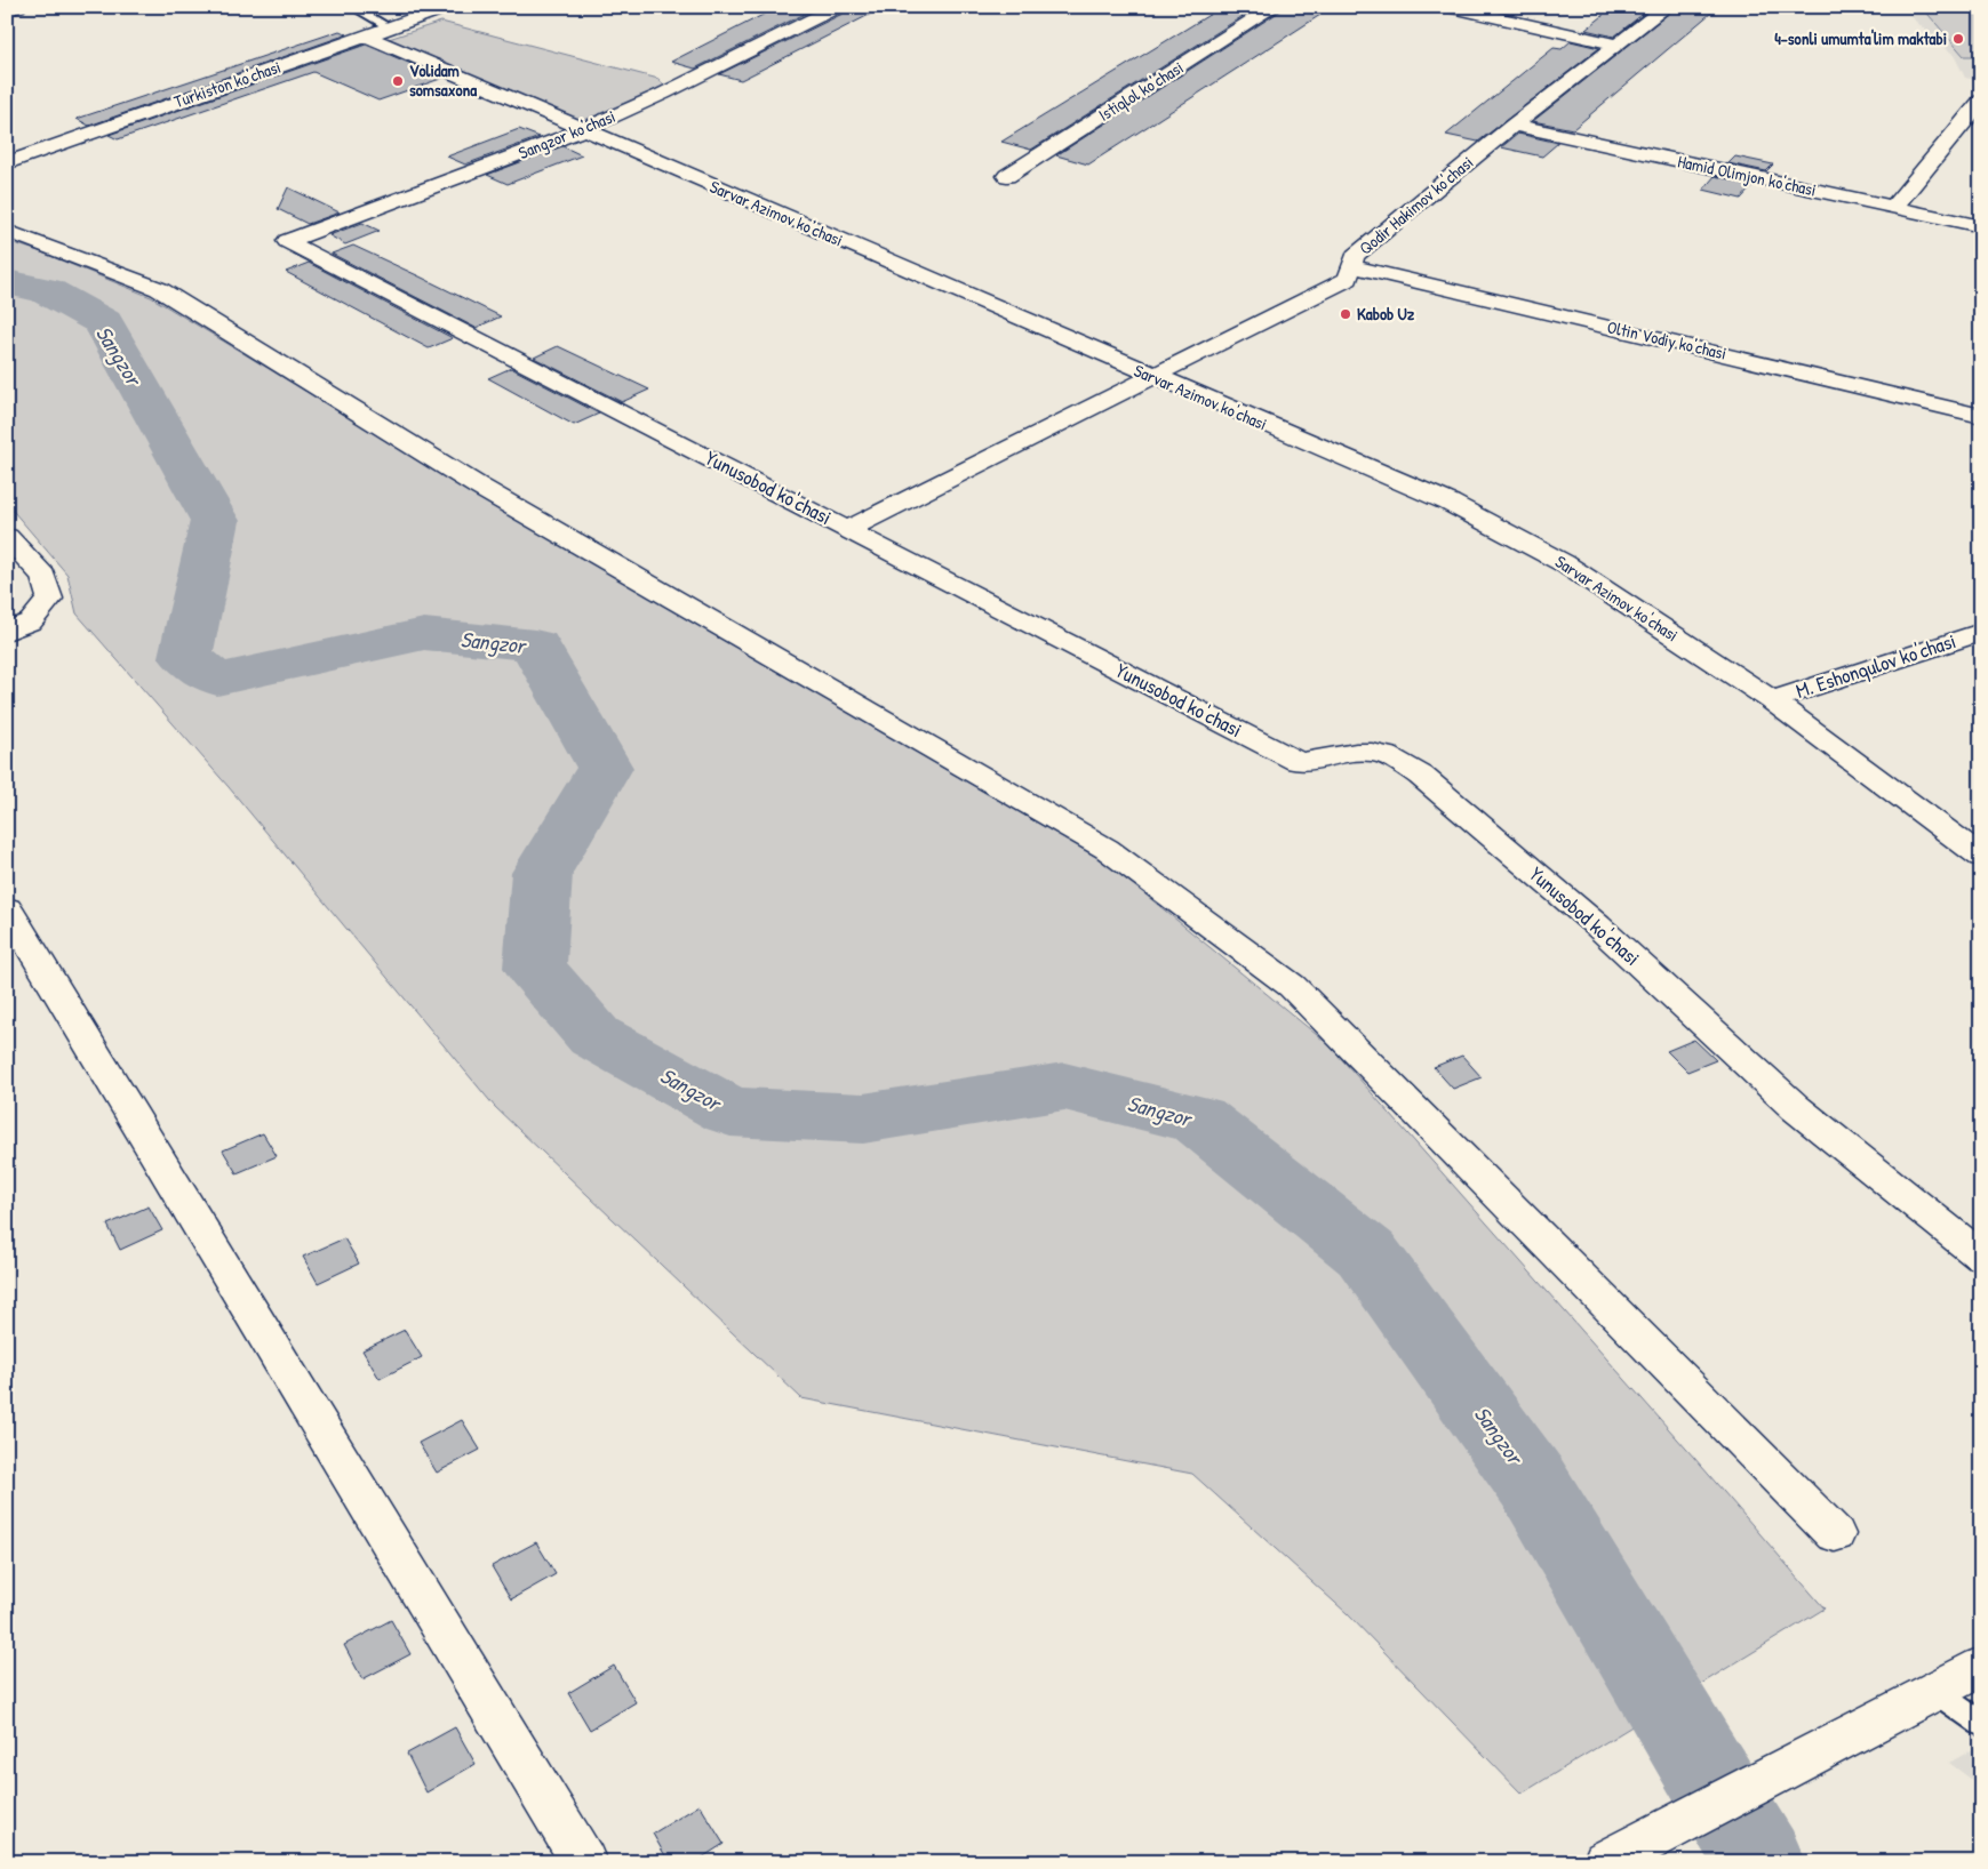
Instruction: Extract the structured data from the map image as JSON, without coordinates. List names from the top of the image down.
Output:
{
  "streets": {
    "street": [
      "Turkiston ko'chasi",
      "Istiqlol ko'chasi",
      "Sangzor ko'chasi",
      "Hamid Olimjon ko'chasi",
      "Qodir Hakimov ko'chasi",
      "Sarvar Azimov ko'chasi",
      "Oltin Vodiy ko'chasi",
      "Yunusobod ko'chasi",
      "M. Eshonqulov ko'chasi"
    ]
  },
  "crossings": [
    ["Turkiston ko'chasi", "Sarvar Azimov ko'chasi"],
    ["Sangzor ko'chasi", "Sarvar Azimov ko'chasi"],
    ["Sangzor ko'chasi", "Yunusobod ko'chasi"],
    ["Hamid Olimjon ko'chasi", "Qodir Hakimov ko'chasi"],
    ["Qodir Hakimov ko'chasi", "Sarvar Azimov ko'chasi"],
    ["Qodir Hakimov ko'chasi", "Oltin Vodiy ko'chasi"],
    ["Qodir Hakimov ko'chasi", "Yunusobod ko'chasi"],
    ["Sarvar Azimov ko'chasi", "M. Eshonqulov ko'chasi"]
  ],
  "water": ["Sangzor"],
  "places": ["4-sonli umumta'lim maktabi", "Volidam somsaxona", "Kabob Uz"]
}
